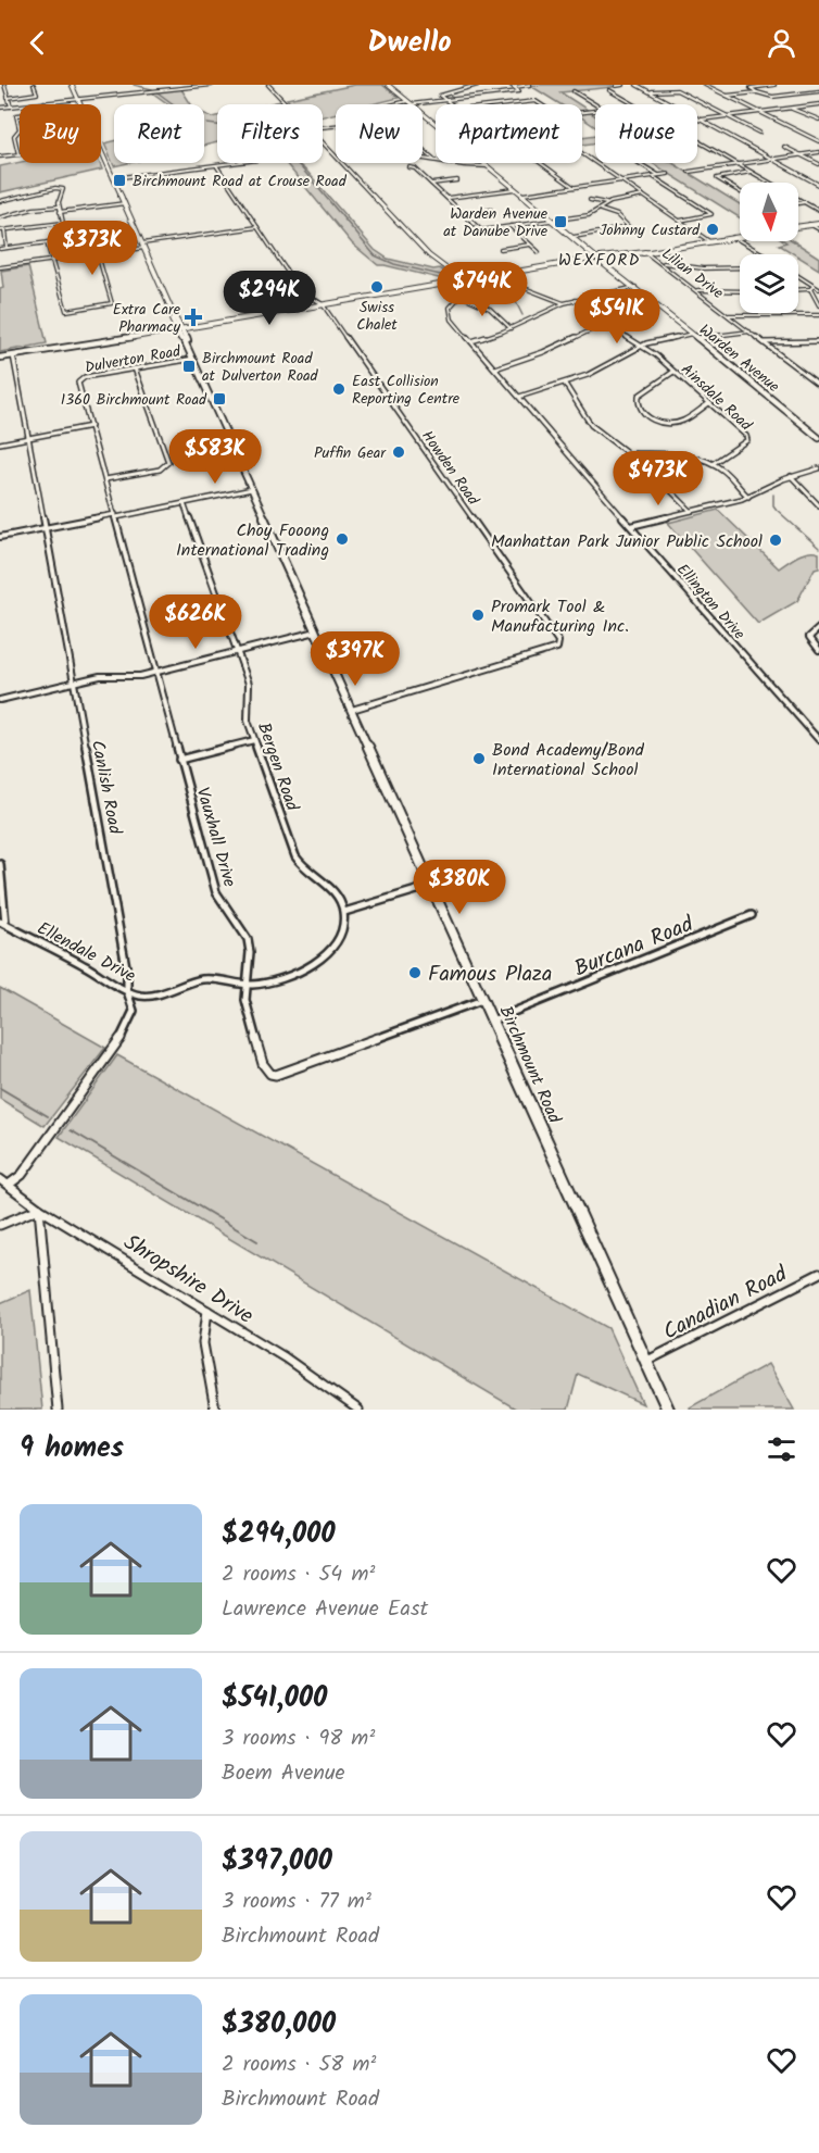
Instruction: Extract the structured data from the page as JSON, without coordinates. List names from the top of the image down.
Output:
{
  "streets": {
    "main road": ["Warden Avenue", "Birchmount Road"],
    "street": [
      "Lilian Drive",
      "Dulverton Road",
      "Ainsdale Road",
      "Howden Road",
      "Ellington Drive",
      "Bergen Road",
      "Canlish Road",
      "Vauxhall Drive",
      "Burcana Road",
      "Ellendale Drive",
      "Shropshire Drive",
      "Canadian Road"
    ]
  },
  "crossings": [
    ["Dulverton Road", "Vauxhall Drive"],
    ["Dulverton Road", "Birchmount Road"],
    ["Howden Road", "Birchmount Road"],
    ["Bergen Road", "Ellendale Drive"],
    ["Canlish Road", "Ellendale Drive"],
    ["Canlish Road", "Shropshire Drive"],
    ["Vauxhall Drive", "Ellendale Drive"],
    ["Vauxhall Drive", "Birchmount Road"],
    ["Burcana Road", "Birchmount Road"],
    ["Birchmount Road", "Canadian Road"]
  ],
  "districts": ["WEXFORD"],
  "places": {
    "transit": [
      "Birchmount Road at Crouse Road",
      "Warden Avenue at Danube Drive",
      "Birchmount Road at Dulverton Road",
      "1360 Birchmount Road"
    ],
    "other": [
      "Johnny Custard",
      "Swiss Chalet",
      "East Collision Reporting Centre",
      "Puffin Gear",
      "Choy Fooong International Trading",
      "Manhattan Park Junior Public School",
      "Promark Tool & Manufacturing Inc.",
      "Bond Academy/Bond International School",
      "Famous Plaza"
    ],
    "health": ["Extra Care Pharmacy"]
  },
  "north": "bottom",
  "page": {
    "header": "Dwello",
    "chip": [
      "Buy",
      "Rent",
      "Filters",
      "New",
      "Apartment",
      "House"
    ],
    "price": [
      "$373K",
      "$744K",
      "$294K",
      "$541K",
      "$583K",
      "$473K",
      "$626K",
      "$397K",
      "$380K"
    ],
    "heading": "9 homes",
    "list": [
      {
        "name": "$294,000",
        "note": "2 rooms · 54 m² · Lawrence Avenue East"
      },
      {
        "name": "$541,000",
        "note": "3 rooms · 98 m² · Boem Avenue"
      },
      {
        "name": "$397,000",
        "note": "3 rooms · 77 m² · Birchmount Road"
      },
      {
        "name": "$380,000",
        "note": "2 rooms · 58 m² · Birchmount Road"
      }
    ]
  }
}
